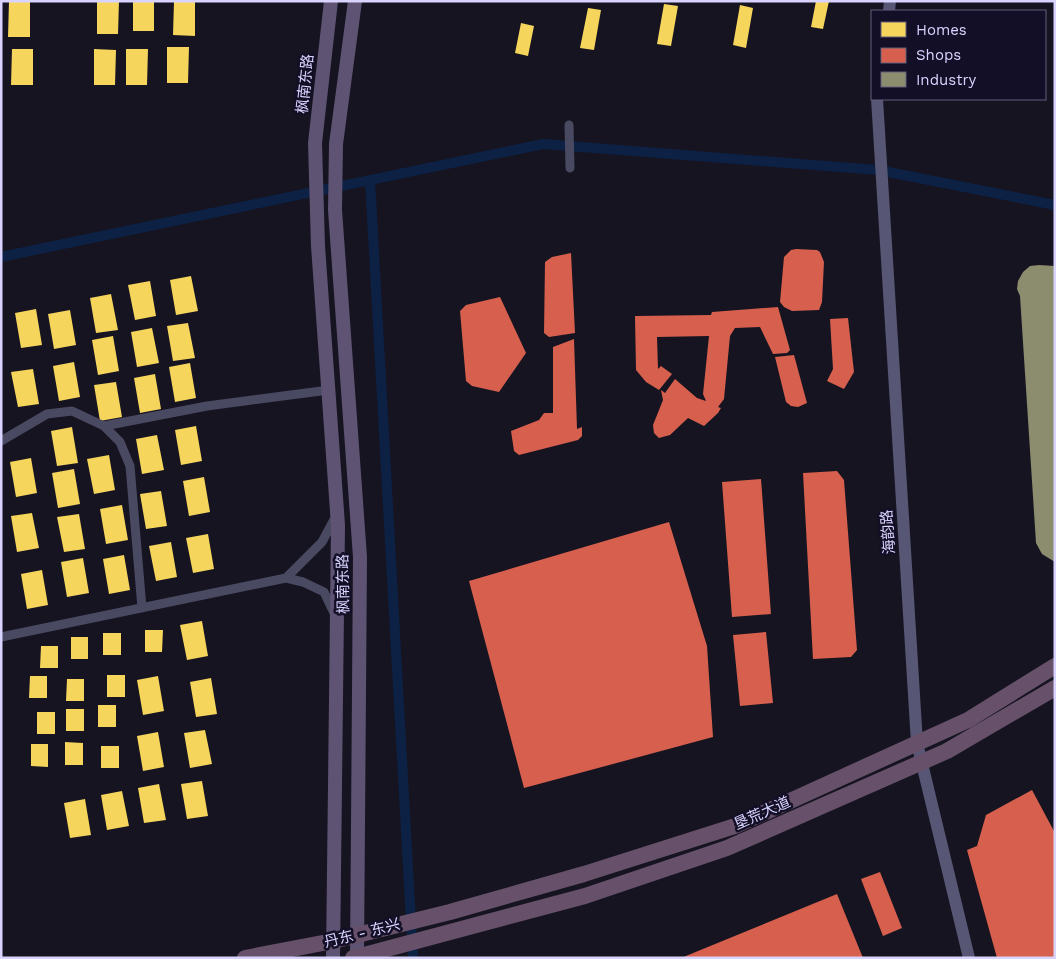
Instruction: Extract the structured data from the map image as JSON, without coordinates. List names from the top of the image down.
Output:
{
  "streets": {
    "highway": ["垦荒大道", "丹东 - 东兴"],
    "main road": ["枫南东路", "海韵路"]
  },
  "crossings": [
    ["枫南东路", "丹东 - 东兴"],
    ["海韵路", "垦荒大道"],
    ["垦荒大道", "丹东 - 东兴"]
  ],
  "legend": ["Homes", "Shops", "Industry"]
}
